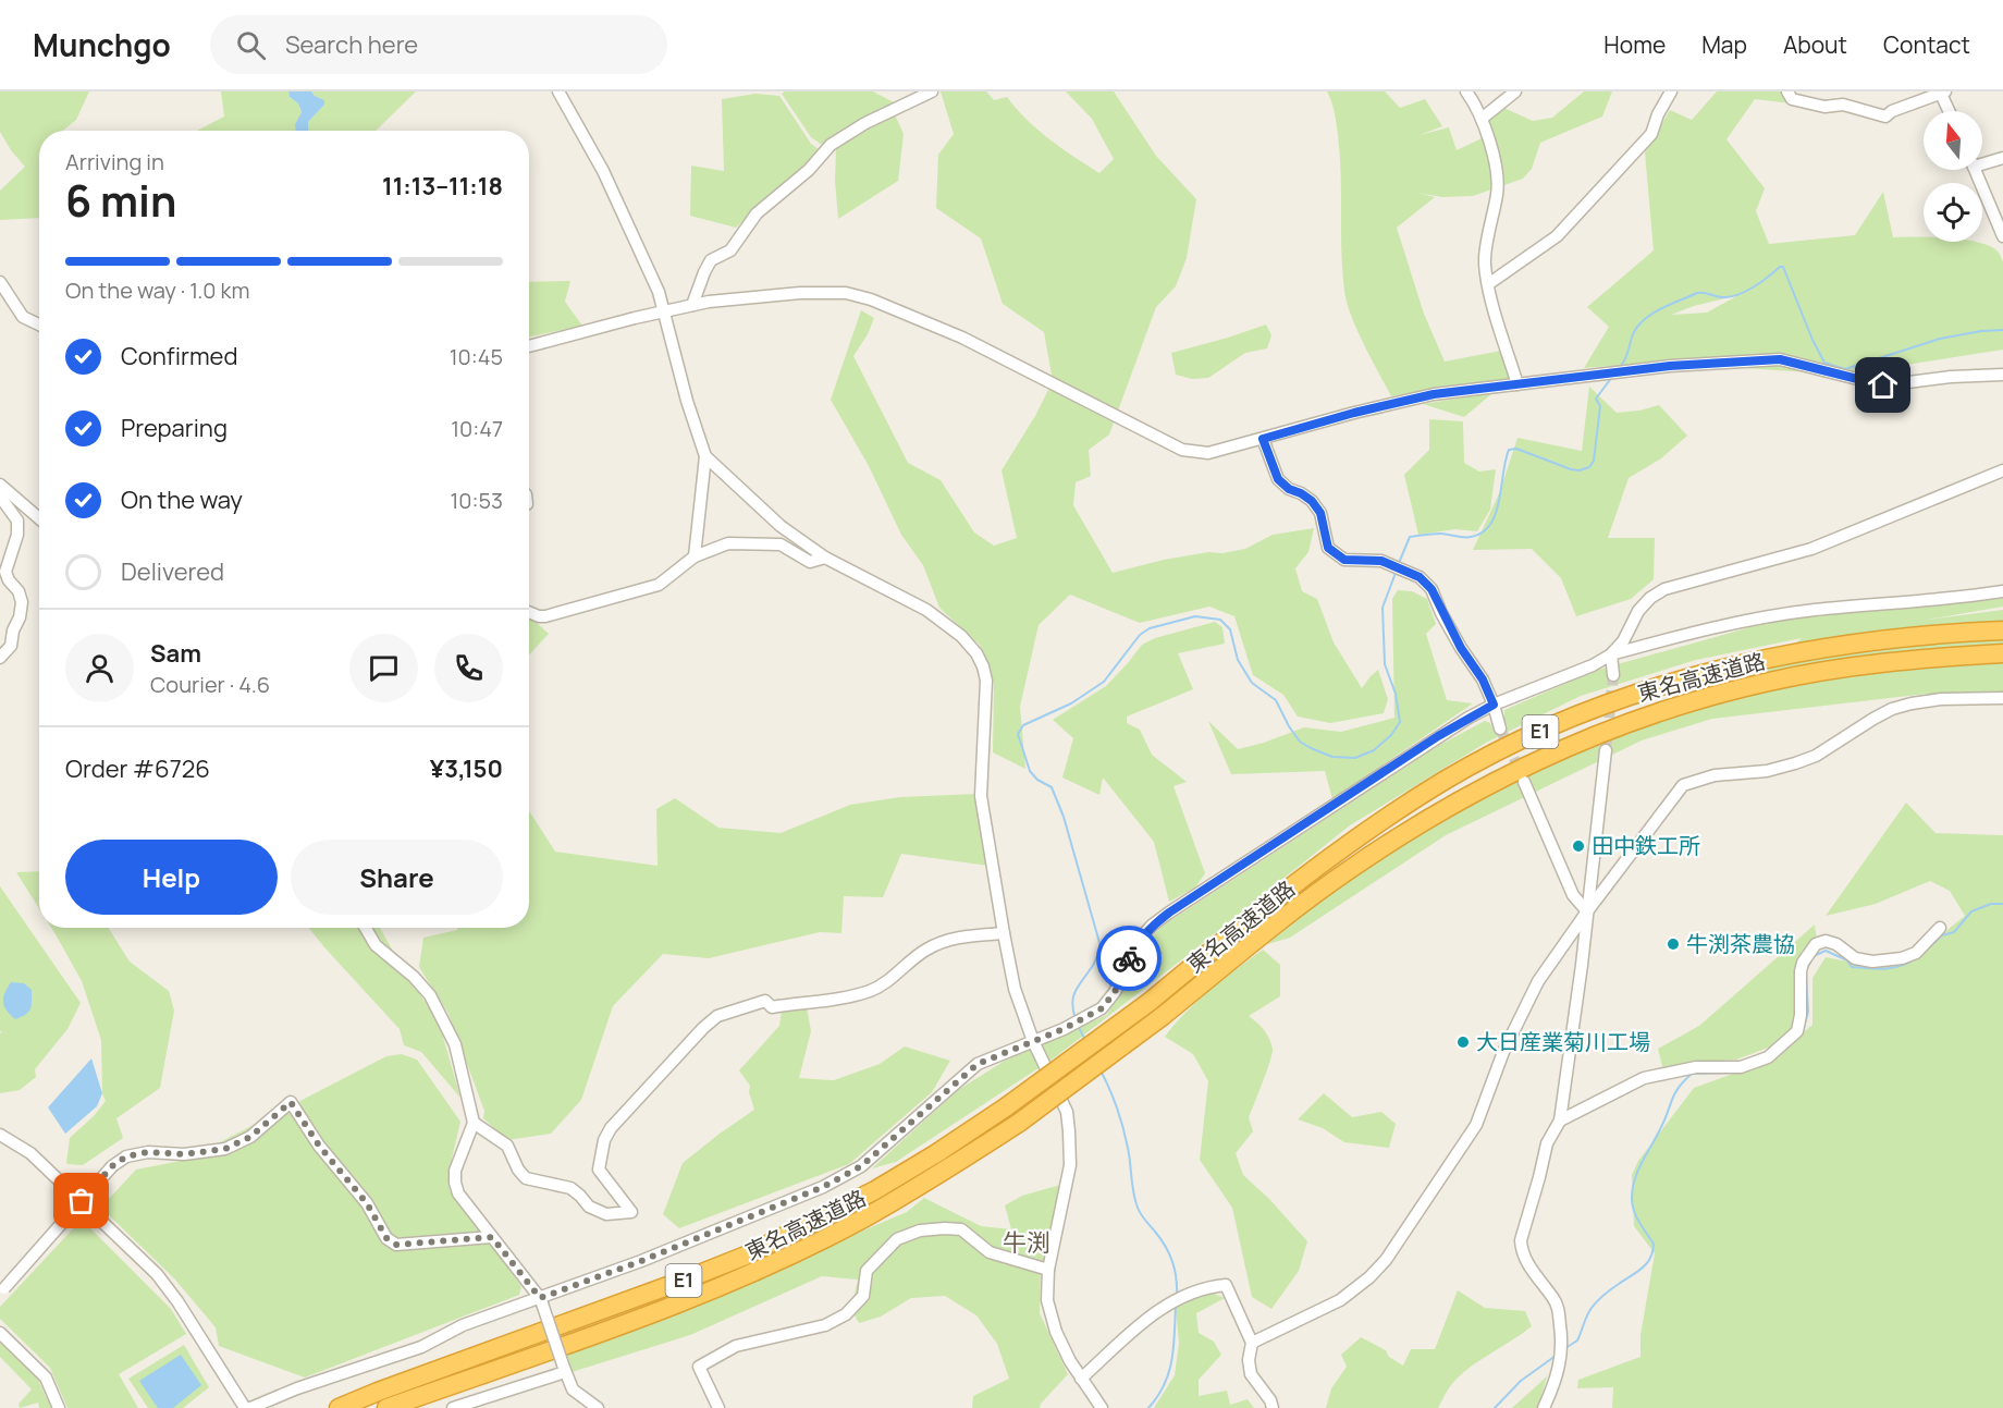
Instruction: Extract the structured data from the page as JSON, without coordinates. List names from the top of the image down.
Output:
{
  "streets": {
    "highway": ["東名高速道路", "E1"]
  },
  "districts": ["牛渕"],
  "places": ["田中鉄工所", "牛渕茶農協", "大日産業菊川工場"],
  "north": "top",
  "page": {
    "header": "Munchgo",
    "search": "Search here",
    "nav": [
      "Home",
      "Map",
      "About",
      "Contact"
    ],
    "heading": ["6 min", "Arriving in", "11:13–11:18"],
    "panel": [
      "Sam",
      "Courier · 4.6",
      "Order #6726",
      "¥3,150"
    ],
    "bar": "On the way · 1.0 km",
    "list": [
      ["Confirmed", "10:45"],
      ["Preparing", "10:47"],
      ["On the way", "10:53"],
      "Delivered"
    ],
    "buttons": ["Help", "Share"]
  }
}
